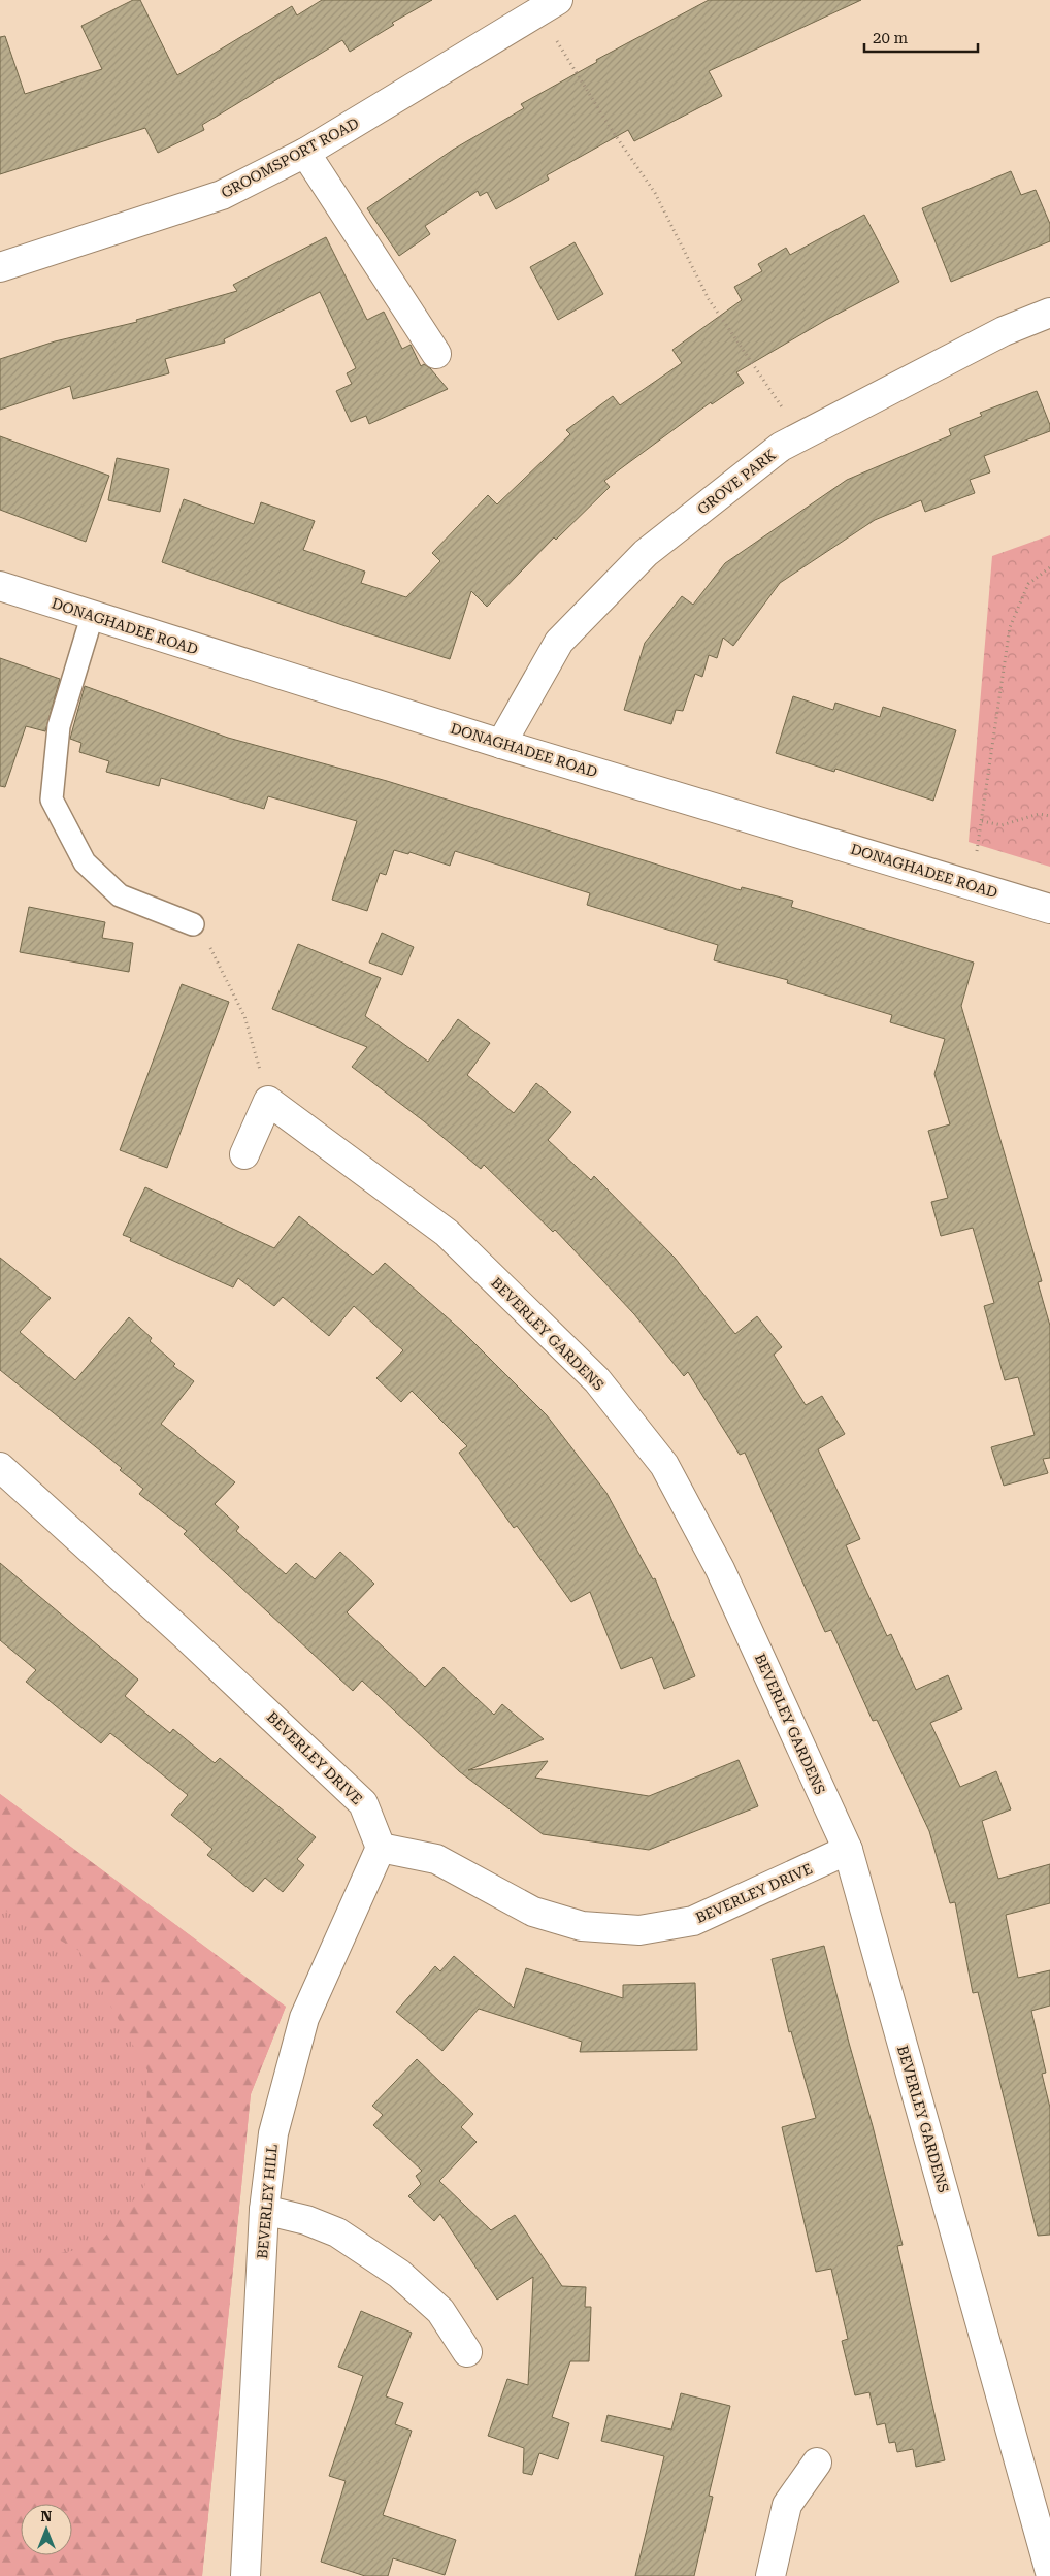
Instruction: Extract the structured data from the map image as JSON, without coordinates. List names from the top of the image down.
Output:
{
  "streets": {
    "street": [
      "GROOMSPORT ROAD",
      "GROVE PARK",
      "DONAGHADEE ROAD",
      "BEVERLEY GARDENS",
      "BEVERLEY DRIVE",
      "BEVERLEY HILL"
    ]
  },
  "crossings": [
    ["GROVE PARK", "DONAGHADEE ROAD"],
    ["BEVERLEY GARDENS", "BEVERLEY DRIVE"],
    ["BEVERLEY DRIVE", "BEVERLEY HILL"]
  ],
  "scale_bar": "20 m",
  "north": "top"
}
